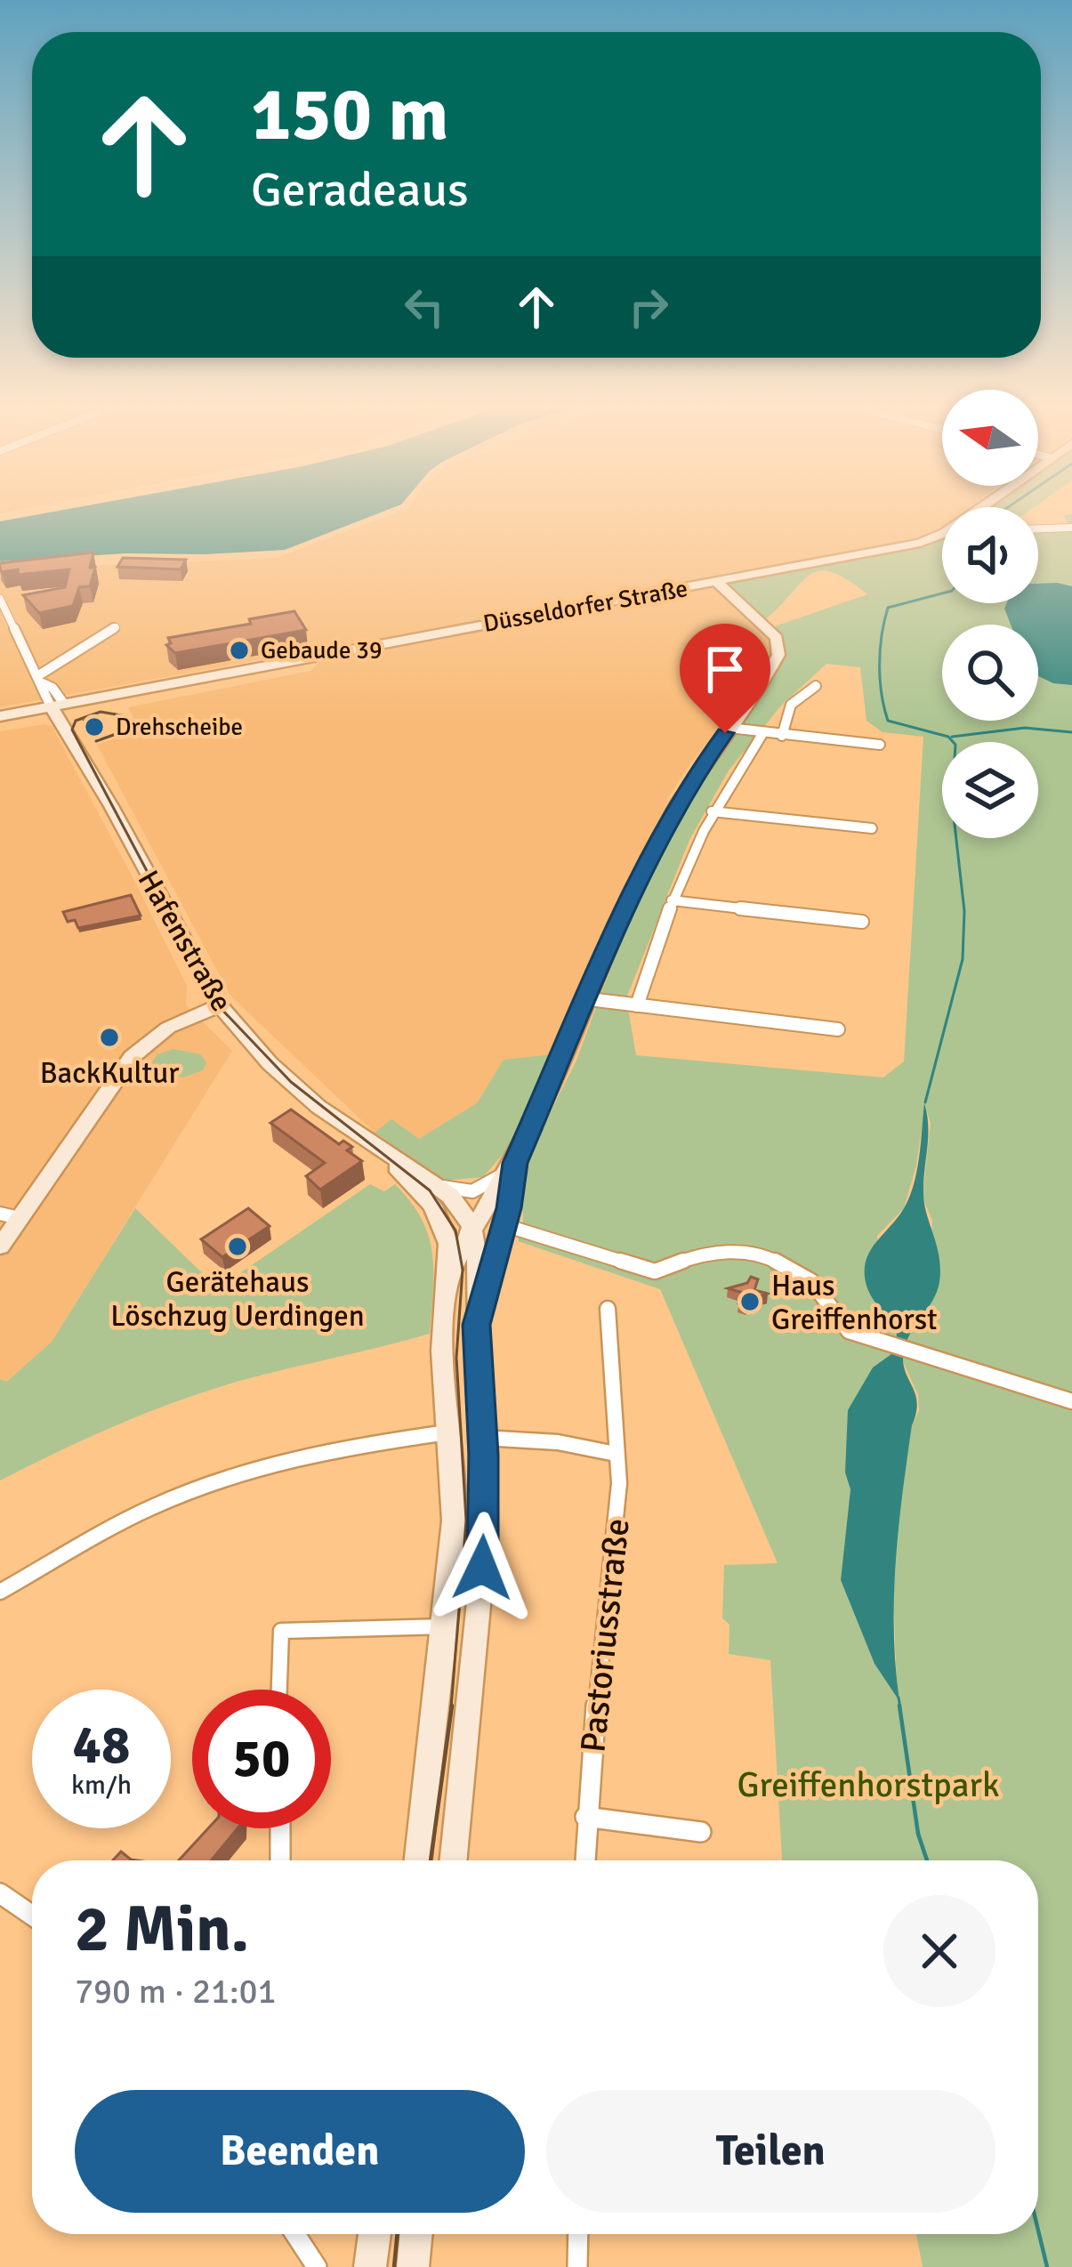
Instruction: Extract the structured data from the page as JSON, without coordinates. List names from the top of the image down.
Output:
{
  "streets": {
    "main road": ["Düsseldorfer Straße", "Hafenstraße"],
    "street": ["Pastoriusstraße"]
  },
  "crossings": [
    ["Düsseldorfer Straße", "Hafenstraße"]
  ],
  "parks": ["Greiffenhorstpark"],
  "places": [
    "Gebaude 39",
    "Drehscheibe",
    "BackKultur",
    "Gerätehaus Löschzug Uerdingen",
    "Haus Greiffenhorst"
  ],
  "north": "left",
  "page": {
    "turn": ["150 m", "Geradeaus"],
    "speed": "48 km/h",
    "limit": "50",
    "heading": ["2 Min.", "790 m · 21:01"],
    "buttons": ["Beenden", "Teilen"]
  }
}
